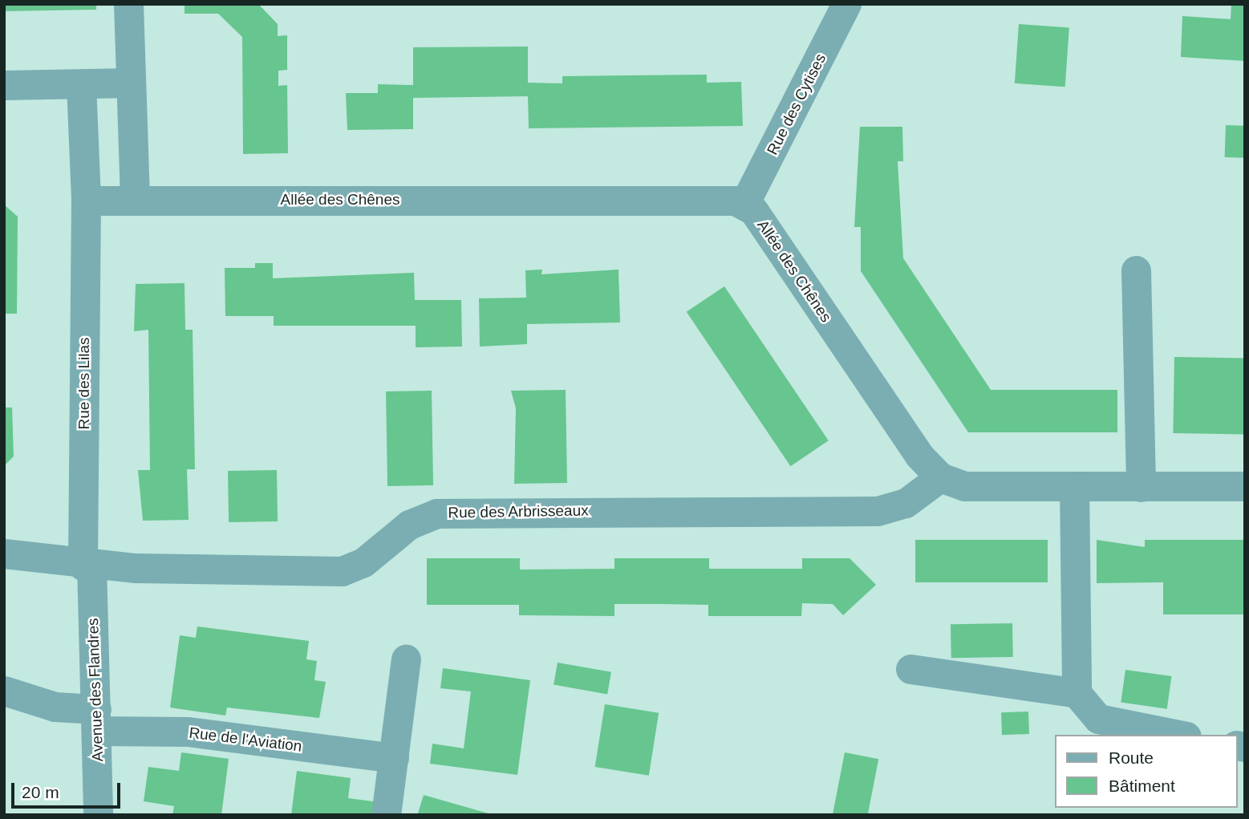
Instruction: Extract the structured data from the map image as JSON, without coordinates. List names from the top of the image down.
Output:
{
  "streets": {
    "street": [
      "Rue des Cytises",
      "Allée des Chênes",
      "Rue des Lilas",
      "Rue des Arbrisseaux",
      "Avenue des Flandres",
      "Rue de l'Aviation"
    ]
  },
  "crossings": [
    ["Rue des Cytises", "Allée des Chênes"],
    ["Allée des Chênes", "Rue des Arbrisseaux"],
    ["Rue des Lilas", "Rue des Arbrisseaux"],
    ["Rue des Lilas", "Avenue des Flandres"],
    ["Rue des Arbrisseaux", "Avenue des Flandres"],
    ["Avenue des Flandres", "Rue de l'Aviation"]
  ],
  "legend": ["Route", "Bâtiment"],
  "scale_bar": "20 m"
}
